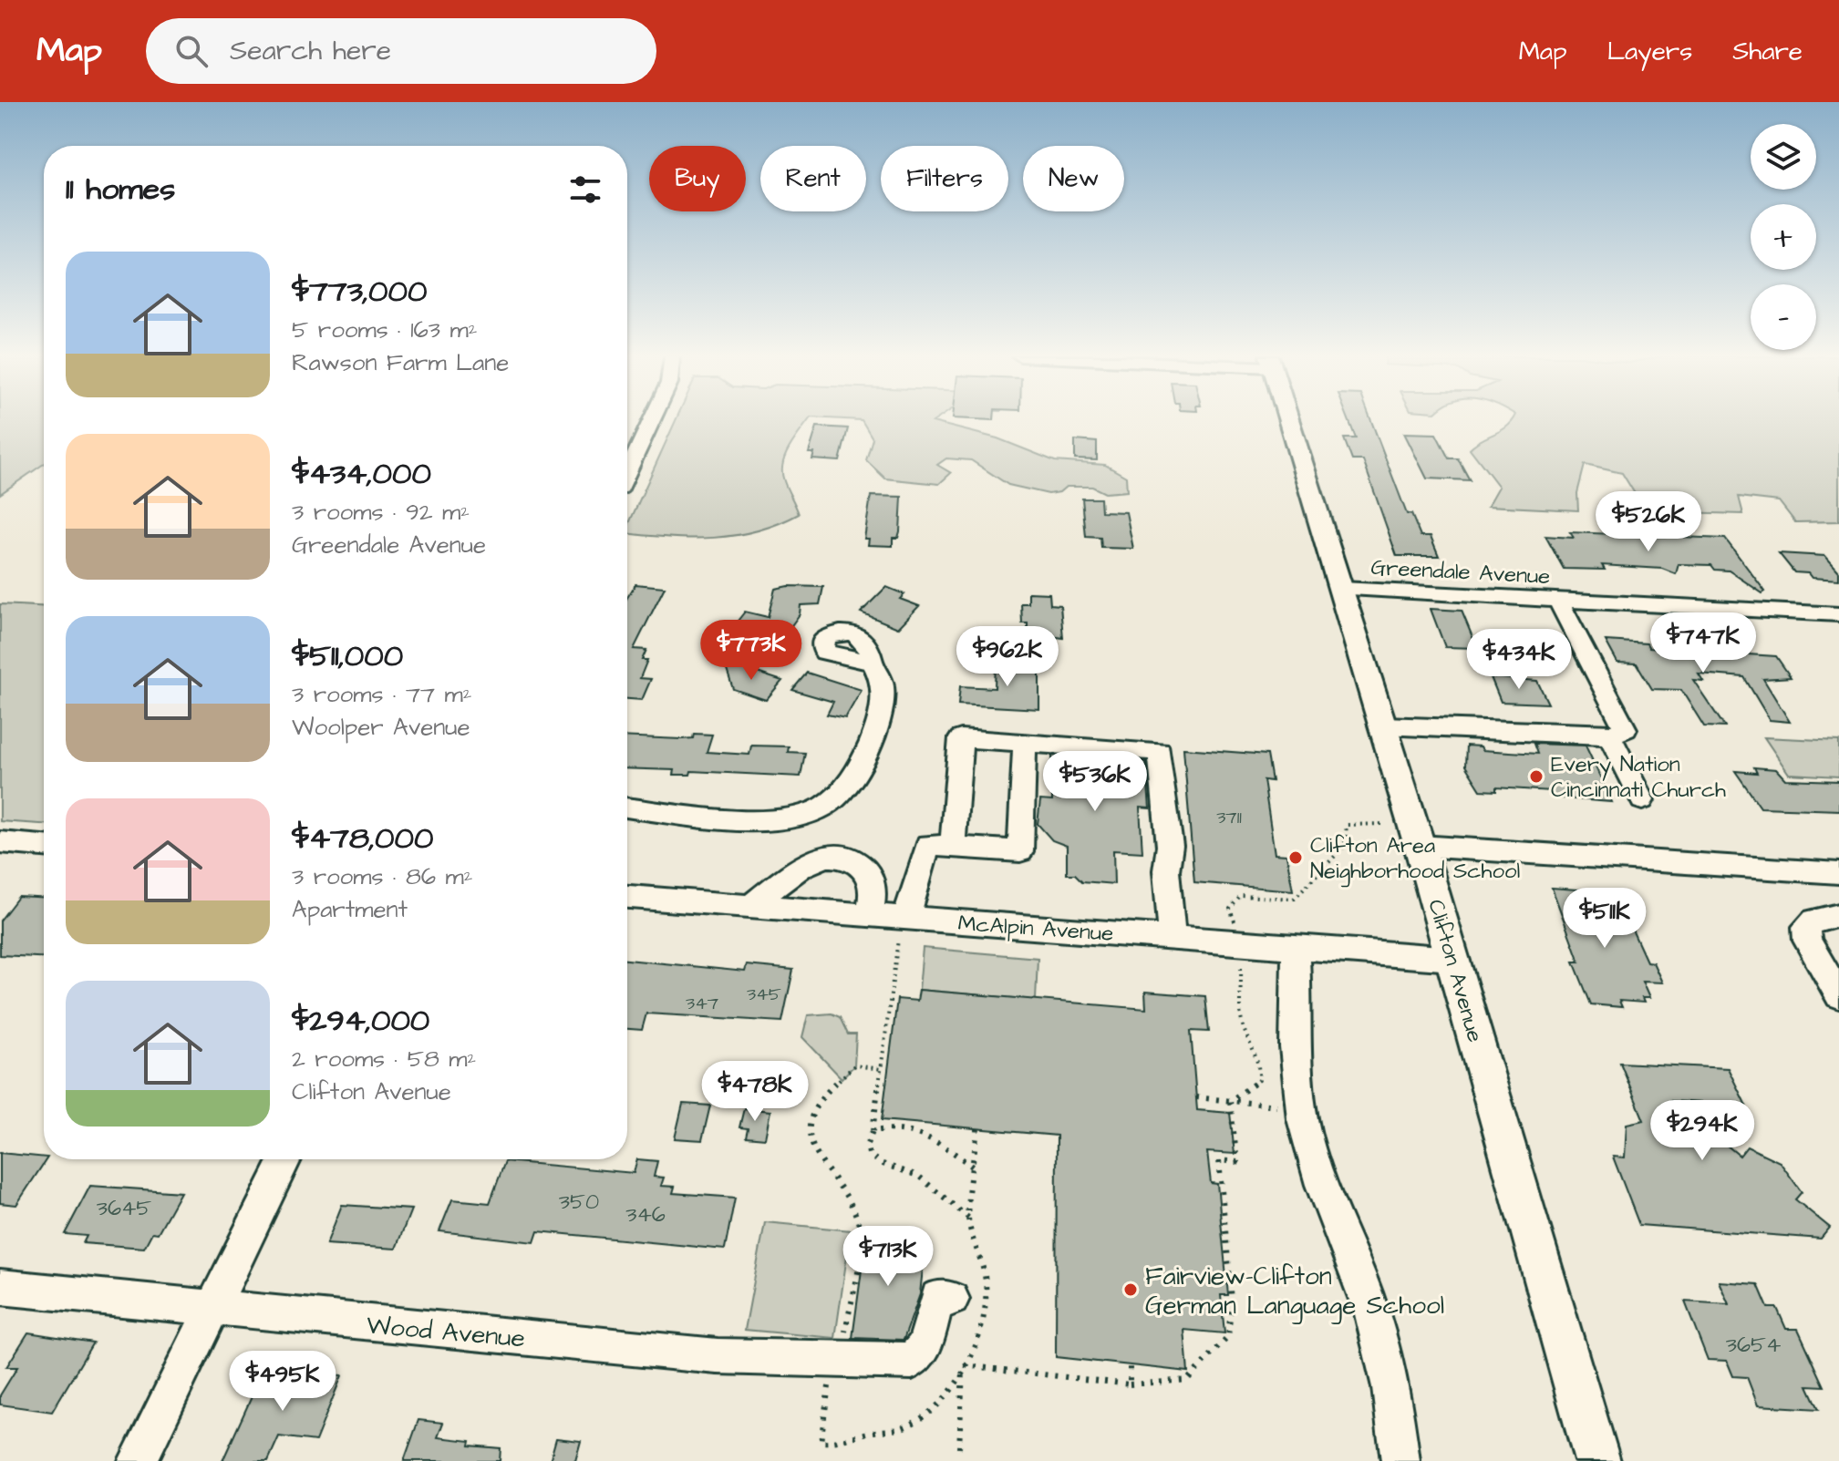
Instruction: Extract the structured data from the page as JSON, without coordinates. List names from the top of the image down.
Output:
{
  "streets": {
    "main road": ["Clifton Avenue"],
    "street": ["Greendale Avenue", "McAlpin Avenue", "Wood Avenue"]
  },
  "crossings": [
    ["Greendale Avenue", "Clifton Avenue"],
    ["McAlpin Avenue", "Clifton Avenue"]
  ],
  "places": ["Every Nation Cincinnati Church", "Clifton Area Neighborhood School", "Fairview-Clifton German Language School"],
  "house_numbers": [
    "3711",
    "345",
    "347",
    "350",
    "3645",
    "346",
    "3654"
  ],
  "page": {
    "header": "Map",
    "search": "Search here",
    "nav": ["Map", "Layers", "Share"],
    "map_buttons": ["+", "−"],
    "chip": [
      "Buy",
      "Rent",
      "Filters",
      "New"
    ],
    "heading": "11 homes",
    "list": [
      {
        "name": "$773,000",
        "note": "5 rooms · 163 m² · Rawson Farm Lane"
      },
      {
        "name": "$434,000",
        "note": "3 rooms · 92 m² · Greendale Avenue"
      },
      {
        "name": "$511,000",
        "note": "3 rooms · 77 m² · Woolper Avenue"
      },
      {
        "name": "$478,000",
        "note": "3 rooms · 86 m² · Apartment"
      },
      {
        "name": "$294,000",
        "note": "2 rooms · 58 m² · Clifton Avenue"
      }
    ],
    "price": [
      "$526K",
      "$747K",
      "$773K",
      "$962K",
      "$434K",
      "$536K",
      "$511K",
      "$478K",
      "$294K",
      "$713K",
      "$495K"
    ]
  }
}
